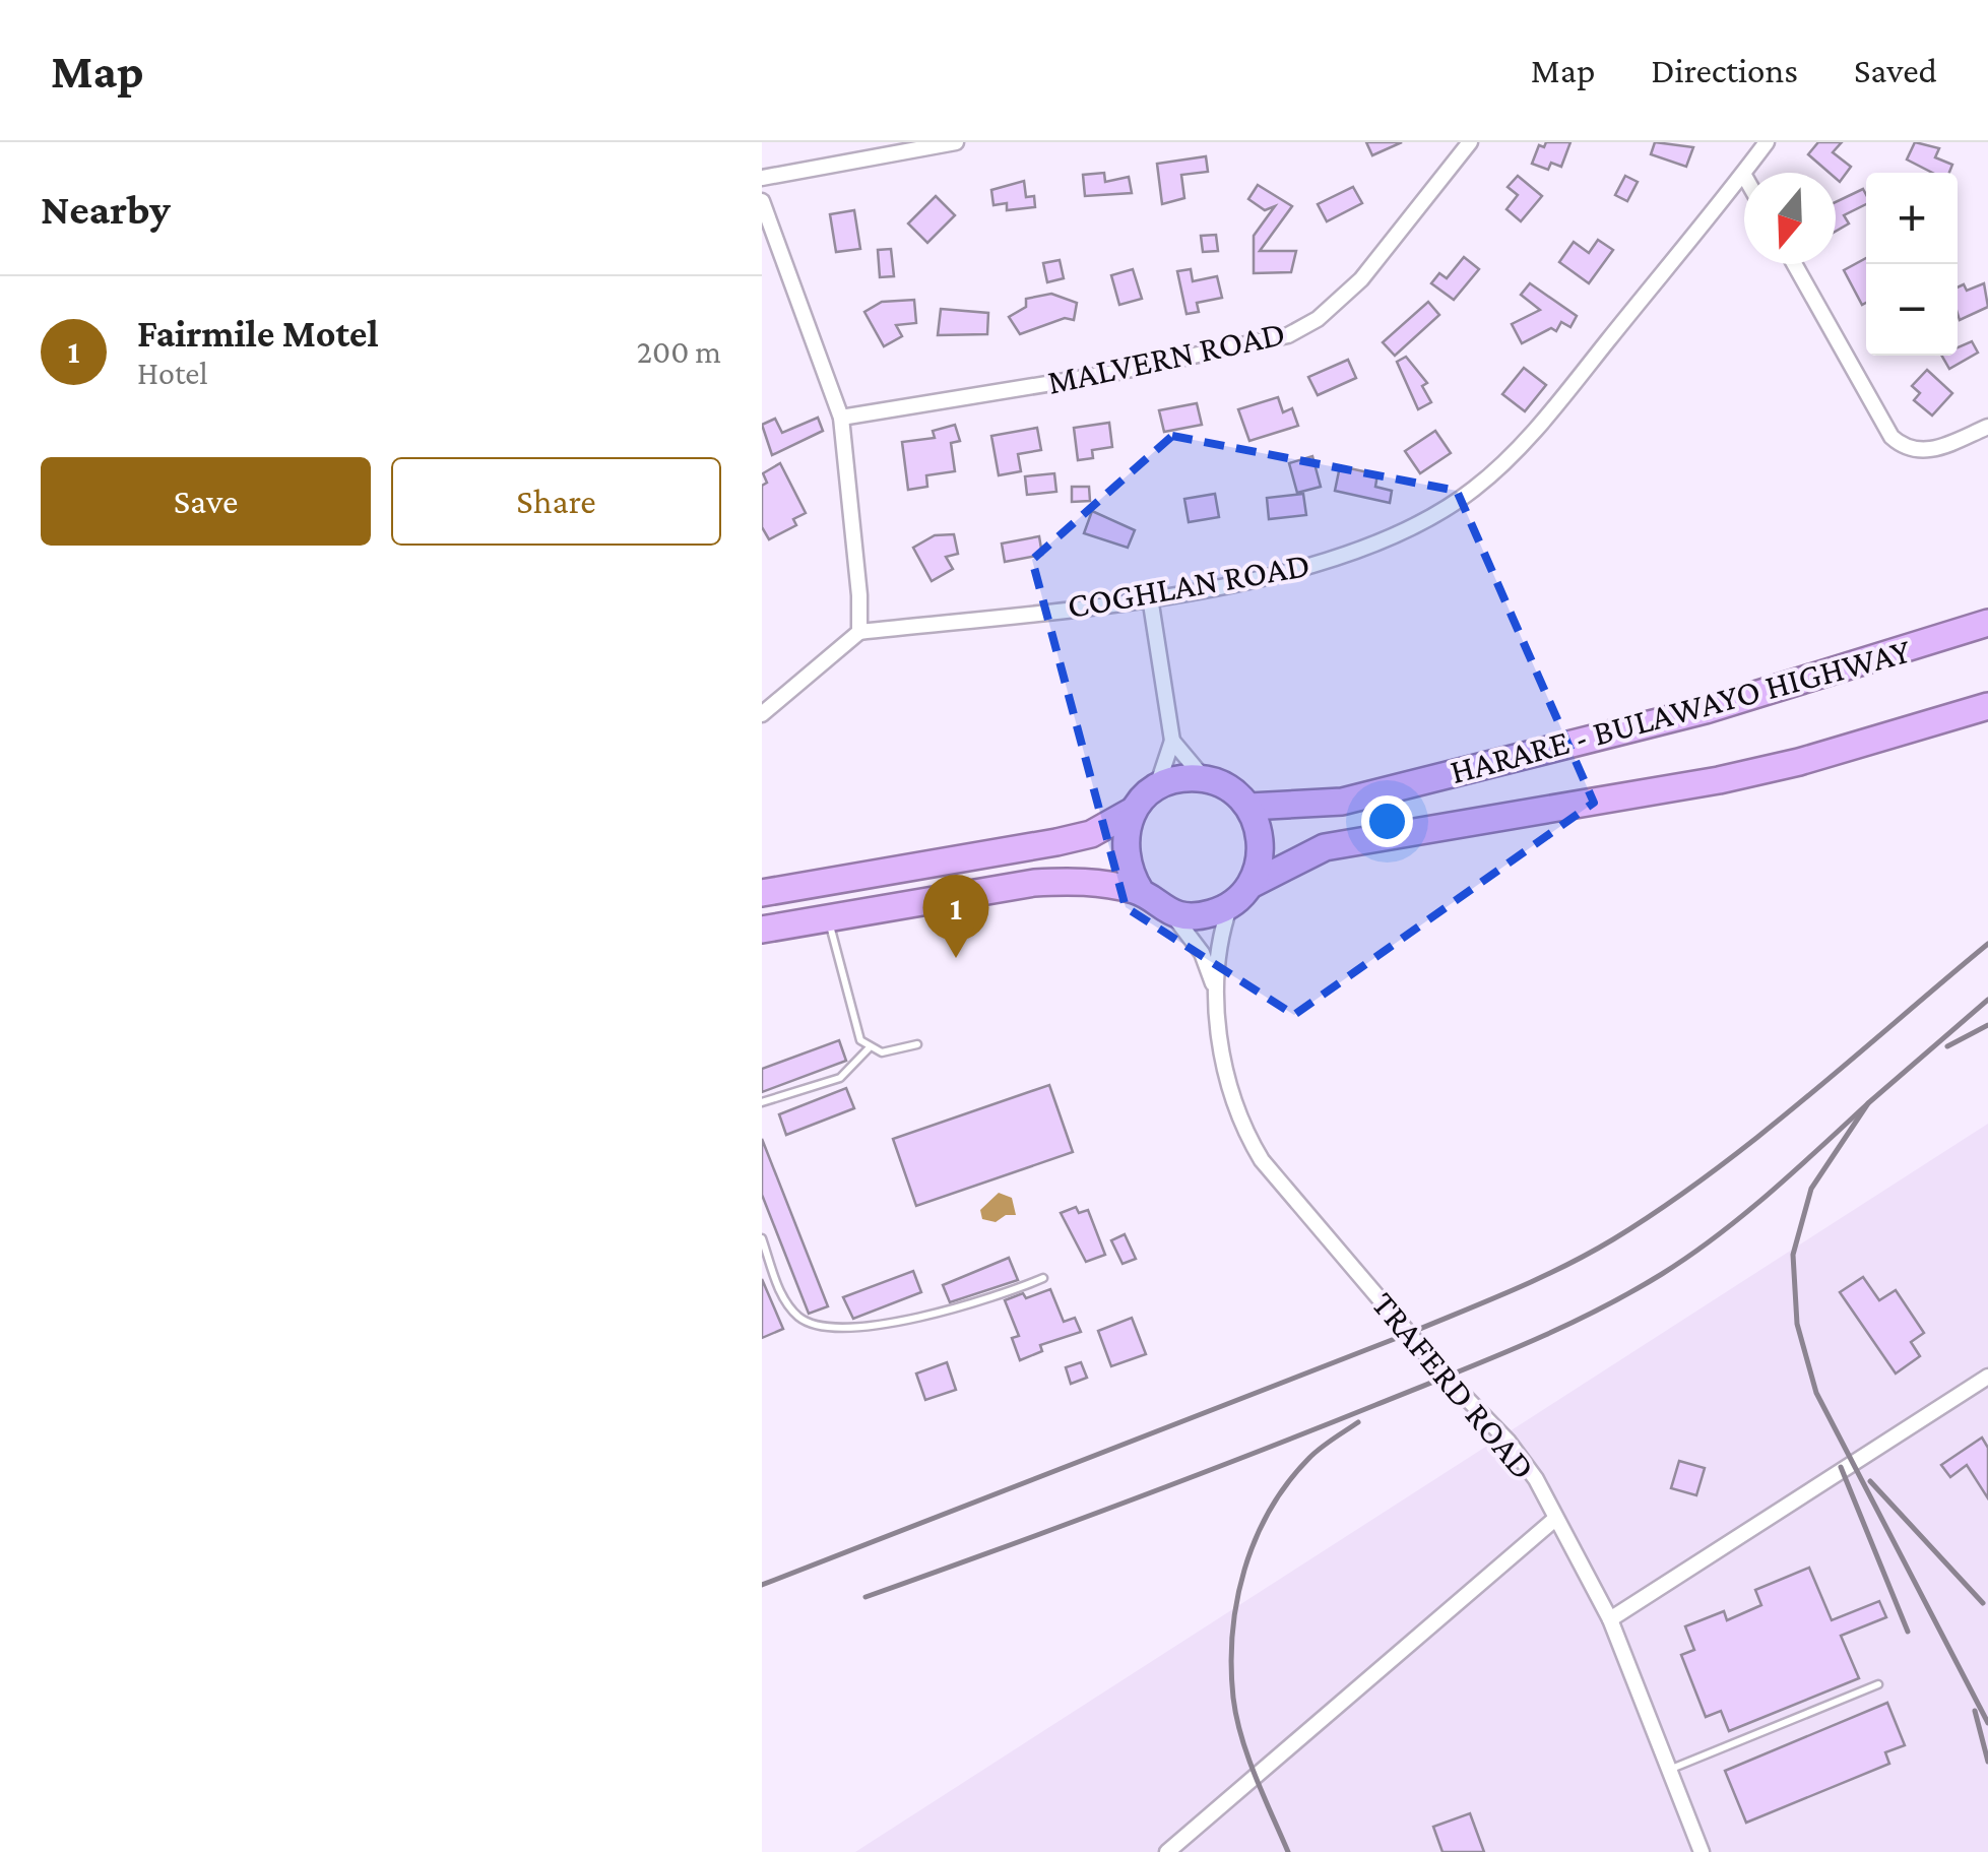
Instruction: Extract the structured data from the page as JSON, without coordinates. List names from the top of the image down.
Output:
{
  "streets": {
    "highway": ["HARARE - BULAWAYO HIGHWAY"],
    "street": ["MALVERN ROAD", "COGHLAN ROAD", "TRAFERD ROAD"]
  },
  "crossings": [
    ["HARARE - BULAWAYO HIGHWAY", "TRAFERD ROAD"]
  ],
  "north": "bottom",
  "page": {
    "header": "Map",
    "nav": ["Map", "Directions", "Saved"],
    "heading": "Nearby",
    "map_buttons": ["+", "−"],
    "list": [
      {
        "mark": "1",
        "name": "Fairmile Motel",
        "note": "Hotel",
        "value": "200 m"
      }
    ],
    "buttons": ["Save", "Share"],
    "pins": "1"
  }
}
